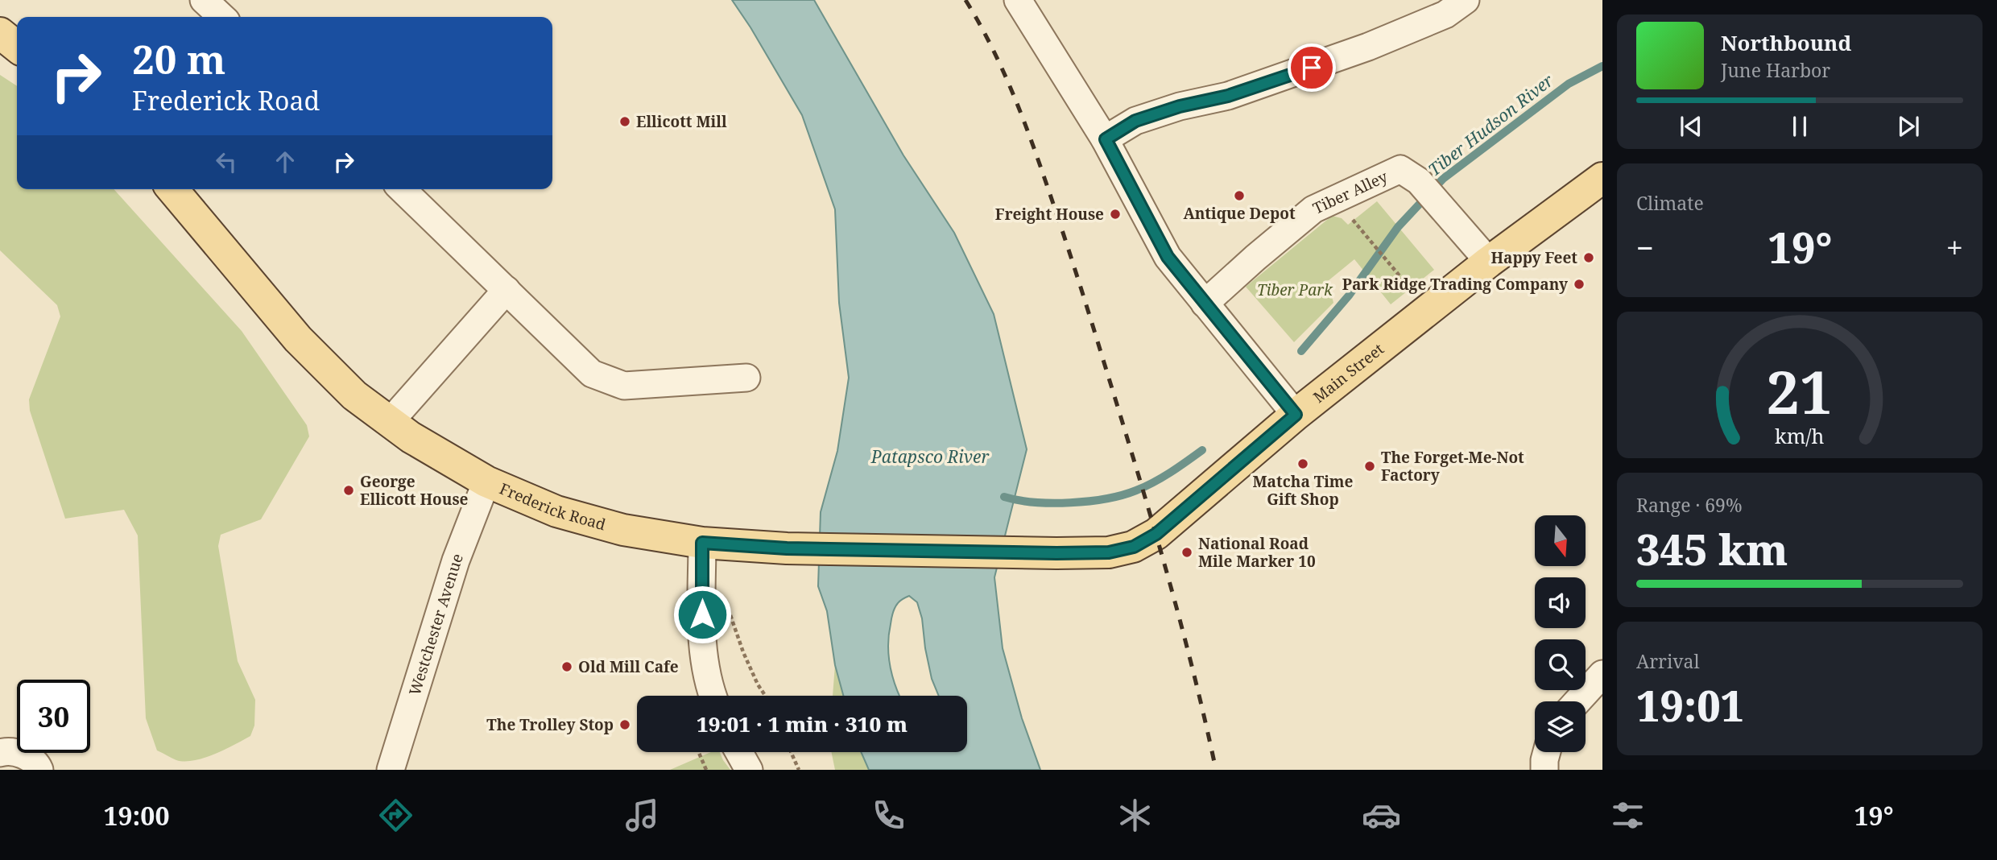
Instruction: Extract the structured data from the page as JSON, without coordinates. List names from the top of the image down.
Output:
{
  "streets": {
    "main road": ["Main Street", "Frederick Road"],
    "street": ["Tiber Alley", "Westchester Avenue"]
  },
  "crossings": [
    ["Tiber Alley", "Main Street"],
    ["Main Street", "Frederick Road"],
    ["Frederick Road", "Westchester Avenue"]
  ],
  "water": ["Tiber Hudson River", "Patapsco River"],
  "parks": ["Tiber Park"],
  "places": [
    "Ellicott Mill",
    "Antique Depot",
    "Freight House",
    "Happy Feet",
    "Park Ridge Trading Company",
    "Matcha Time Gift Shop",
    "The Forget-Me-Not Factory",
    "George Ellicott House",
    "National Road Mile Marker 10",
    "Old Mill Cafe",
    "The Trolley Stop"
  ],
  "north": "bottom",
  "page": {
    "turn": ["20 m", "Frederick Road"],
    "song": ["Northbound", "June Harbor"],
    "tile": [
      "Climate",
      ["Range · 69%", "345 km"],
      ["Arrival", "19:01"]
    ],
    "heat": ["−", "19°", "+"],
    "limit": "30",
    "trip": "19:01 · 1 min · 310 m",
    "tabs": ["19:00", "19°"],
    "gauge": ["21", "km/h"]
  }
}
